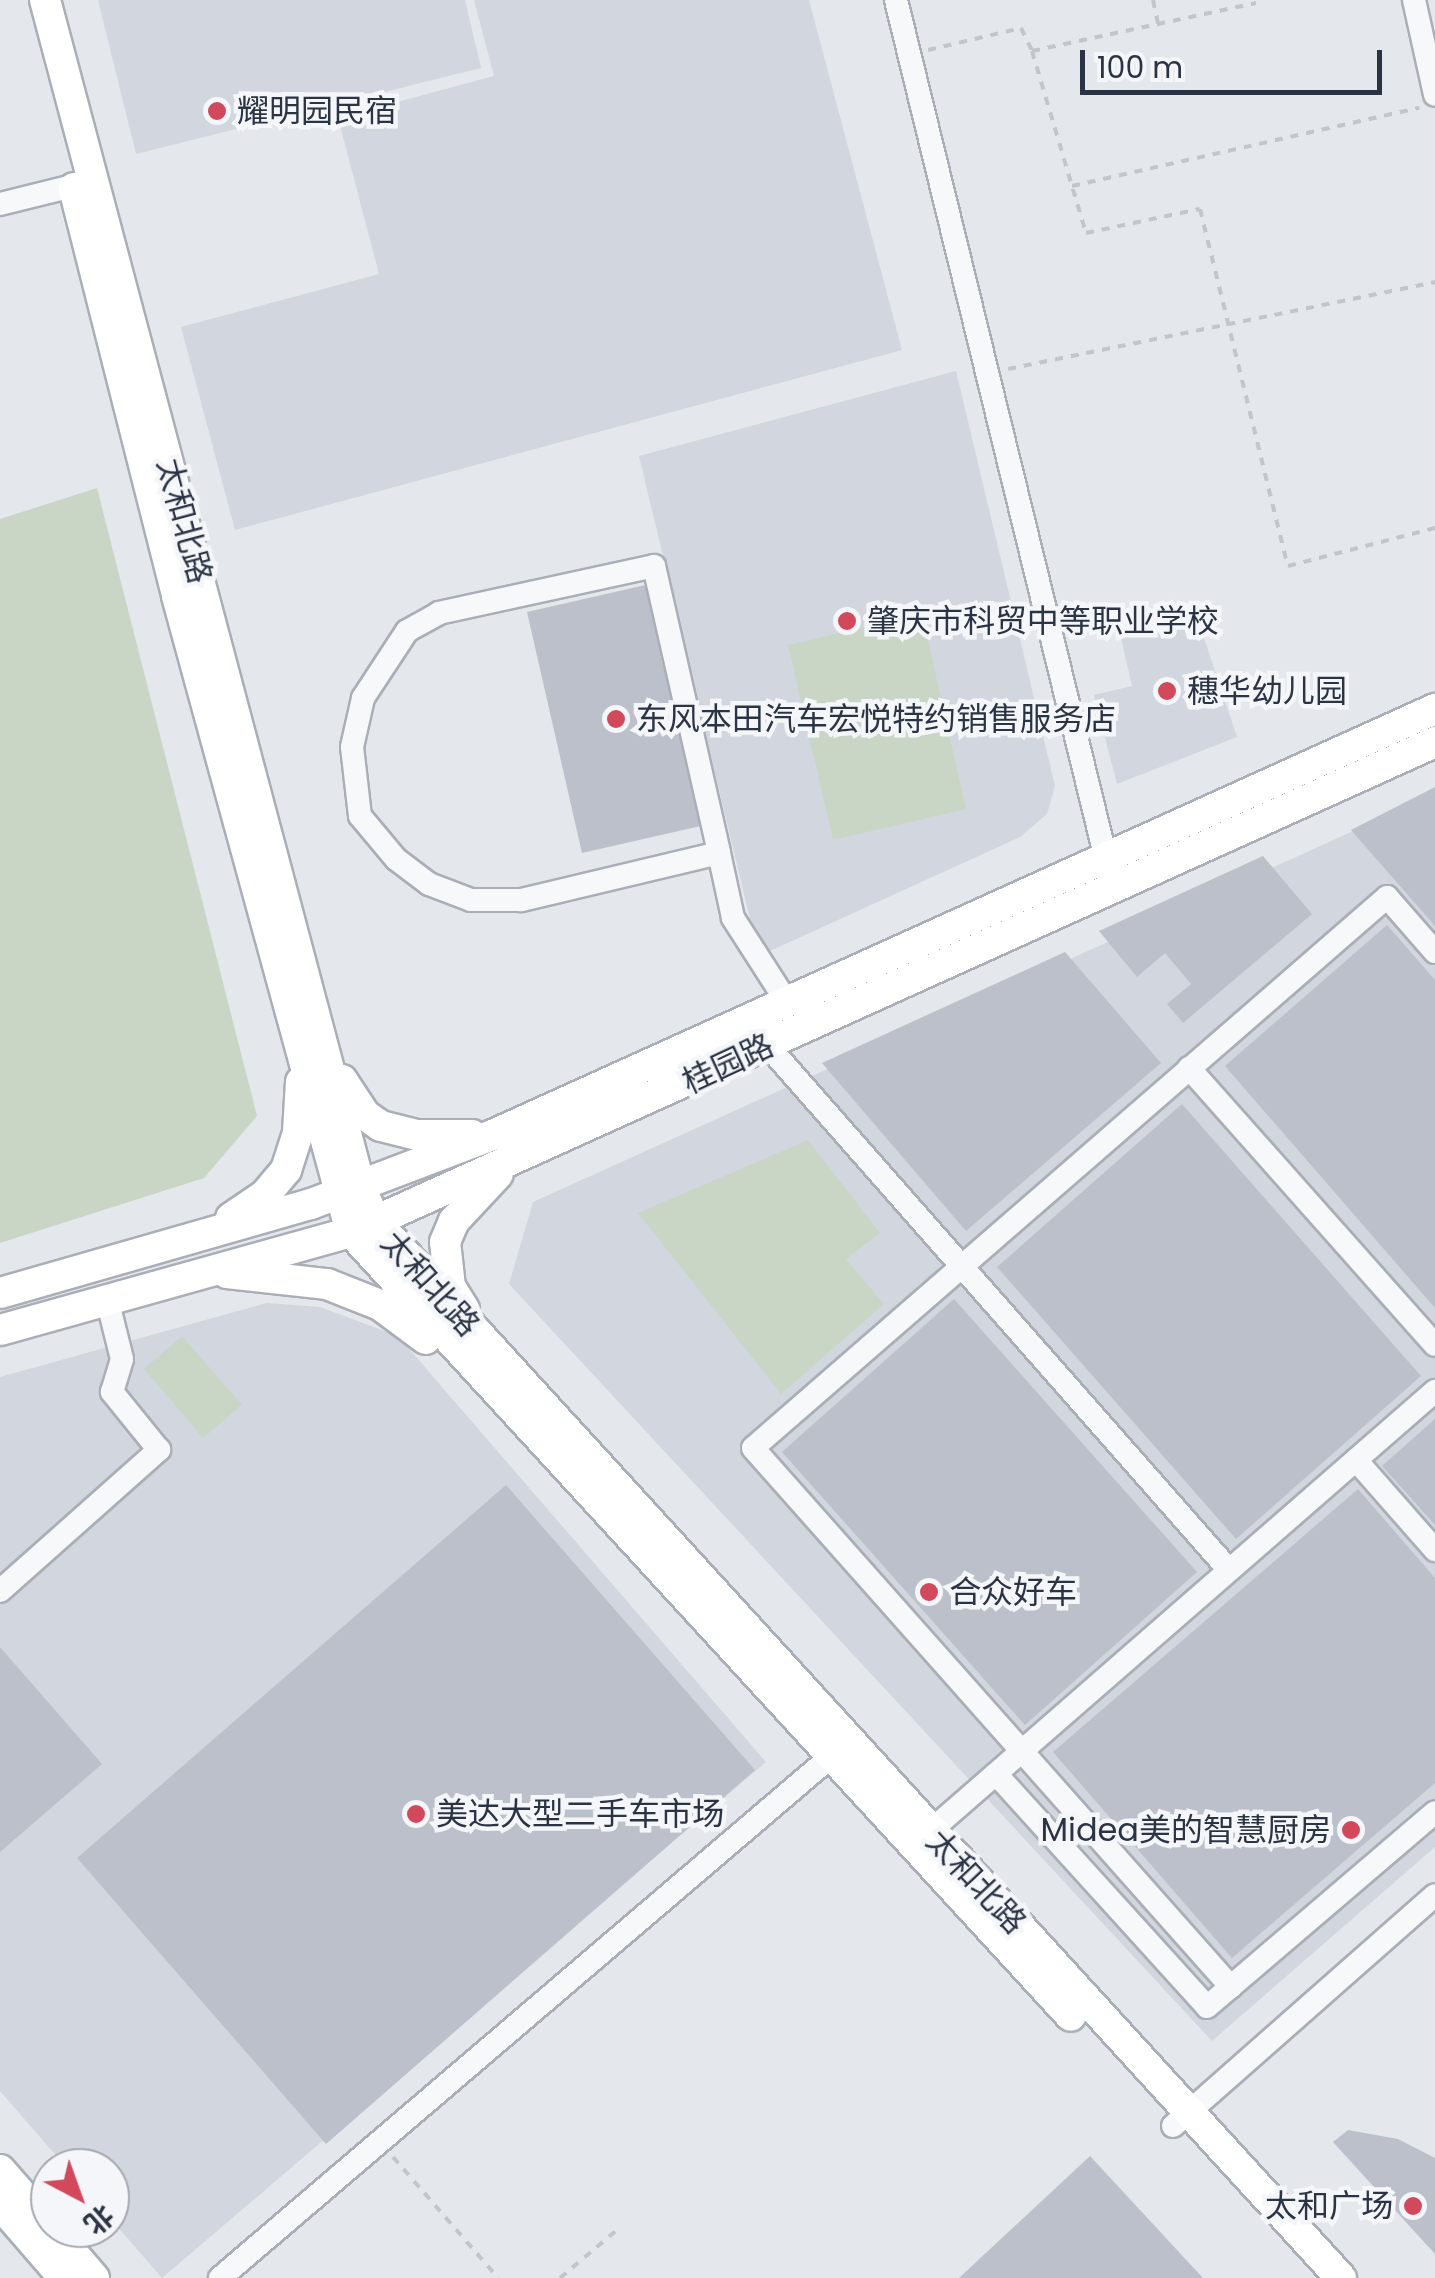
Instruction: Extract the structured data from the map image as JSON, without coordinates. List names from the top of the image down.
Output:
{
  "streets": {
    "main road": ["太和北路", "桂园路"]
  },
  "crossings": [
    ["太和北路", "桂园路"]
  ],
  "places": [
    "耀明园民宿",
    "肇庆市科贸中等职业学校",
    "穗华幼儿园",
    "东风本田汽车宏悦特约销售服务店",
    "合众好车",
    "美达大型二手车市场",
    "Midea美的智慧厨房",
    "太和广场"
  ],
  "scale_bar": "100 m",
  "north": "bottom right"
}
